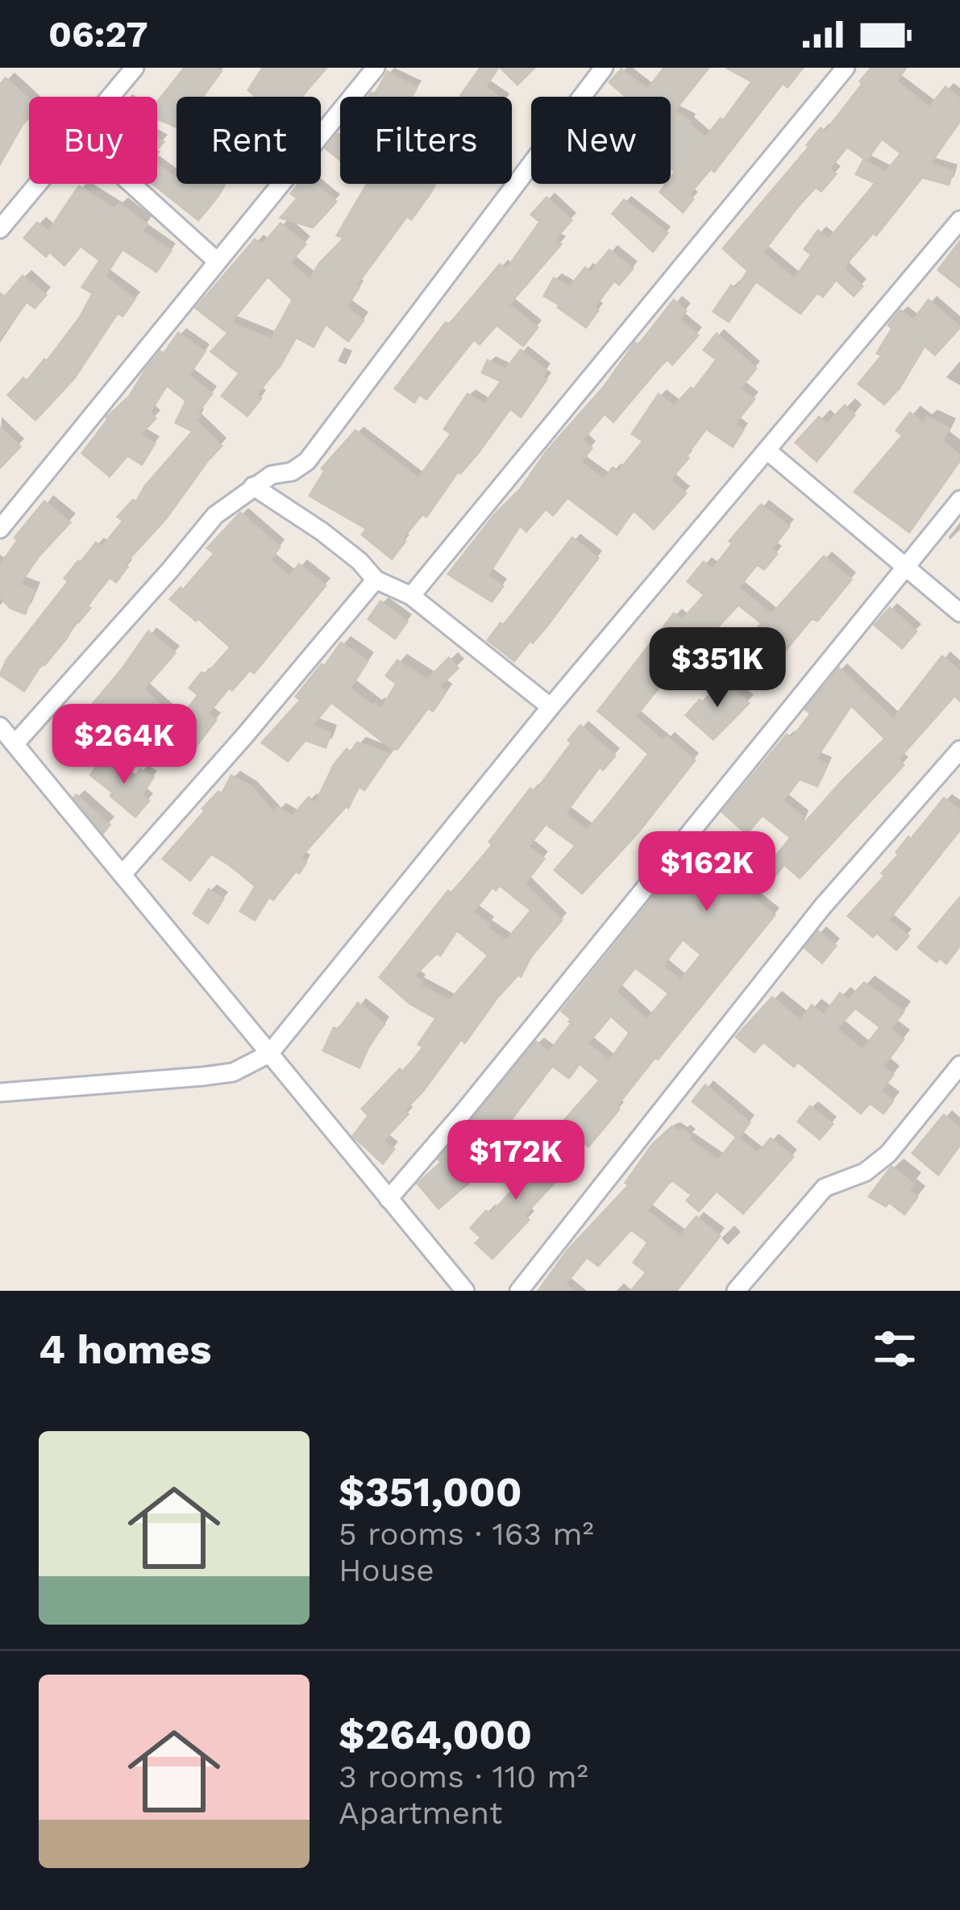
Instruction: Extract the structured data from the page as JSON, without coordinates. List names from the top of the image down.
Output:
{
  "page": {
    "status": "06:27",
    "chip": [
      "Buy",
      "Rent",
      "Filters",
      "New"
    ],
    "price": [
      "$351K",
      "$264K",
      "$162K",
      "$172K"
    ],
    "heading": "4 homes",
    "list": [
      {
        "name": "$351,000",
        "note": "5 rooms · 163 m² · House"
      },
      {
        "name": "$264,000",
        "note": "3 rooms · 110 m² · Apartment"
      }
    ]
  }
}
